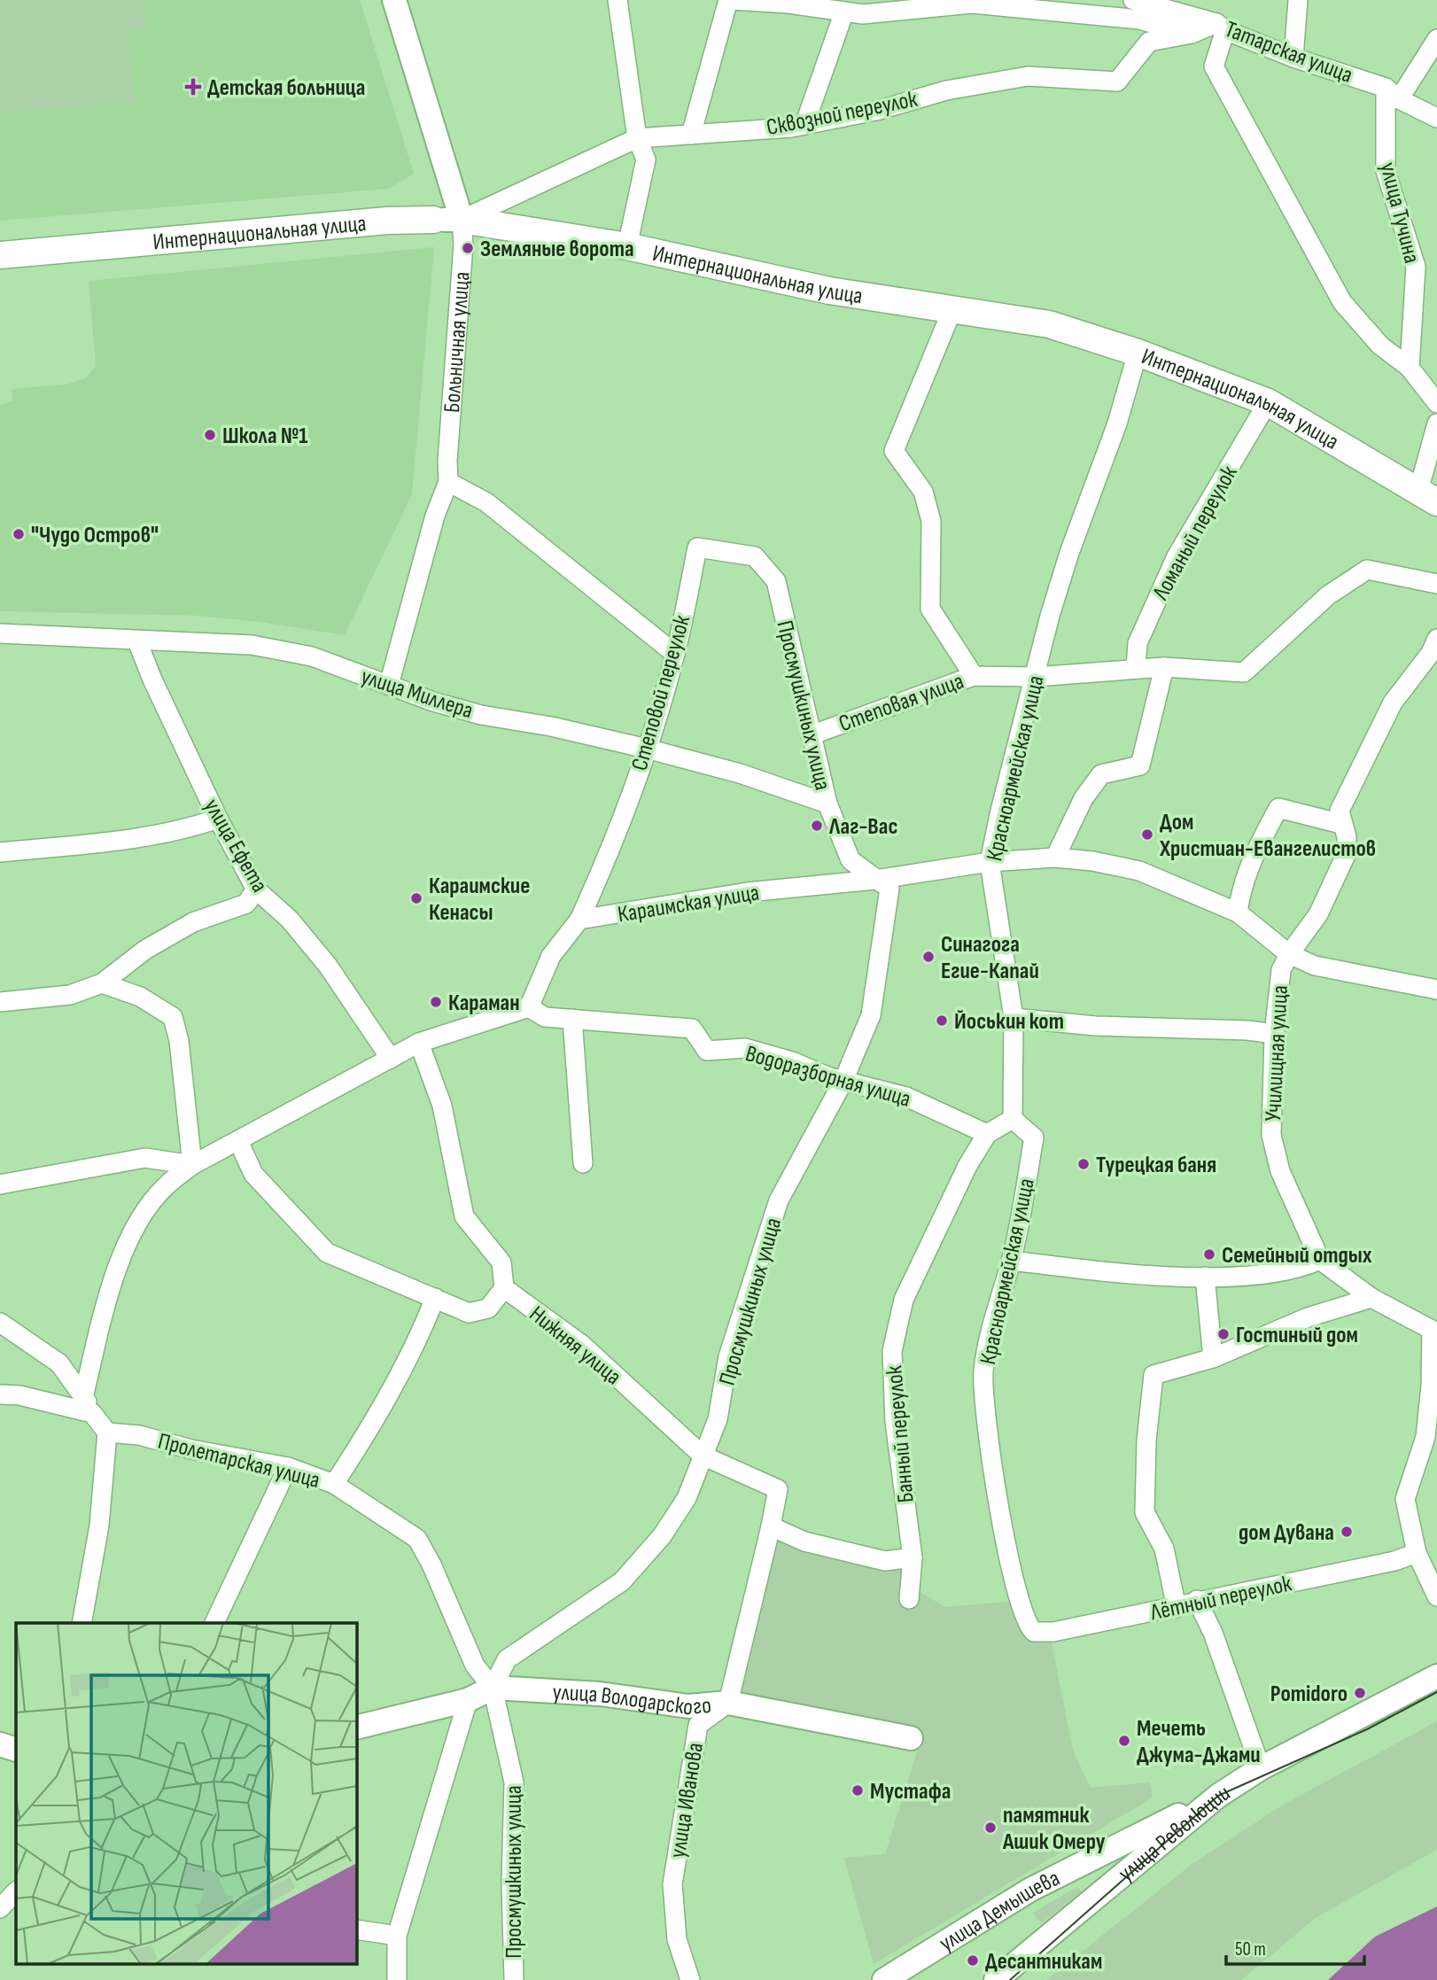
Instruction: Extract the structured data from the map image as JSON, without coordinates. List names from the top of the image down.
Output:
{
  "streets": {
    "main road": ["Интернациональная улица"],
    "street": [
      "Татарская улица",
      "Сквозной переулок",
      "улица Тучина",
      "Больничная улица",
      "Ломаный переулок",
      "улица Миллера",
      "Степовой переулок",
      "Степовая улица",
      "Просмушкиных улица",
      "Красноармейская улица",
      "улица Ефета",
      "Караимская улица",
      "Училищная улица",
      "Водоразборная улица",
      "Нижняя улица",
      "Банный переулок",
      "Пролетарская улица",
      "Лётный переулок",
      "улица Володарского",
      "улица Иванова",
      "улица Революции",
      "улица Демышева"
    ]
  },
  "crossings": [
    ["Татарская улица", "Сквозной переулок"],
    ["Татарская улица", "улица Тучина"],
    ["Сквозной переулок", "Интернациональная улица"],
    ["Сквозной переулок", "Больничная улица"],
    ["Интернациональная улица", "Больничная улица"],
    ["Интернациональная улица", "Ломаный переулок"],
    ["Интернациональная улица", "Красноармейская улица"],
    ["Больничная улица", "улица Миллера"],
    ["Ломаный переулок", "Степовая улица"],
    ["улица Миллера", "Степовой переулок"],
    ["улица Миллера", "Просмушкиных улица"],
    ["улица Миллера", "улица Ефета"],
    ["Степовой переулок", "Просмушкиных улица"],
    ["Степовой переулок", "Караимская улица"],
    ["Степовая улица", "Просмушкиных улица"],
    ["Степовая улица", "Красноармейская улица"],
    ["Просмушкиных улица", "Караимская улица"],
    ["Просмушкиных улица", "Водоразборная улица"],
    ["Просмушкиных улица", "Нижняя улица"],
    ["Просмушкиных улица", "Пролетарская улица"],
    ["Просмушкиных улица", "улица Володарского"],
    ["Красноармейская улица", "Караимская улица"],
    ["Красноармейская улица", "Банный переулок"],
    ["Красноармейская улица", "Лётный переулок"],
    ["Караимская улица", "Училищная улица"],
    ["Водоразборная улица", "Банный переулок"],
    ["Пролетарская улица", "улица Володарского"],
    ["улица Володарского", "улица Иванова"],
    ["улица Революции", "улица Демышева"]
  ],
  "places": {
    "health": ["Детская больница"],
    "other": [
      "Земляные ворота",
      "Школа №1",
      "\"Чудо Остров\"",
      "Лаг-Вас",
      "Дом Христиан-Евангелистов",
      "Караимские Кенасы",
      "Синагога Егие-Капай",
      "Караман",
      "Йоськин кот",
      "Турецкая баня",
      "Семейный отдых",
      "Гостиный дом",
      "дом Дувана",
      "Pomidoro",
      "Мечеть Джума-Джами",
      "Мустафа",
      "памятник Ашик Омеру",
      "Десантникам"
    ]
  },
  "scale_bar": "50 m"
}
